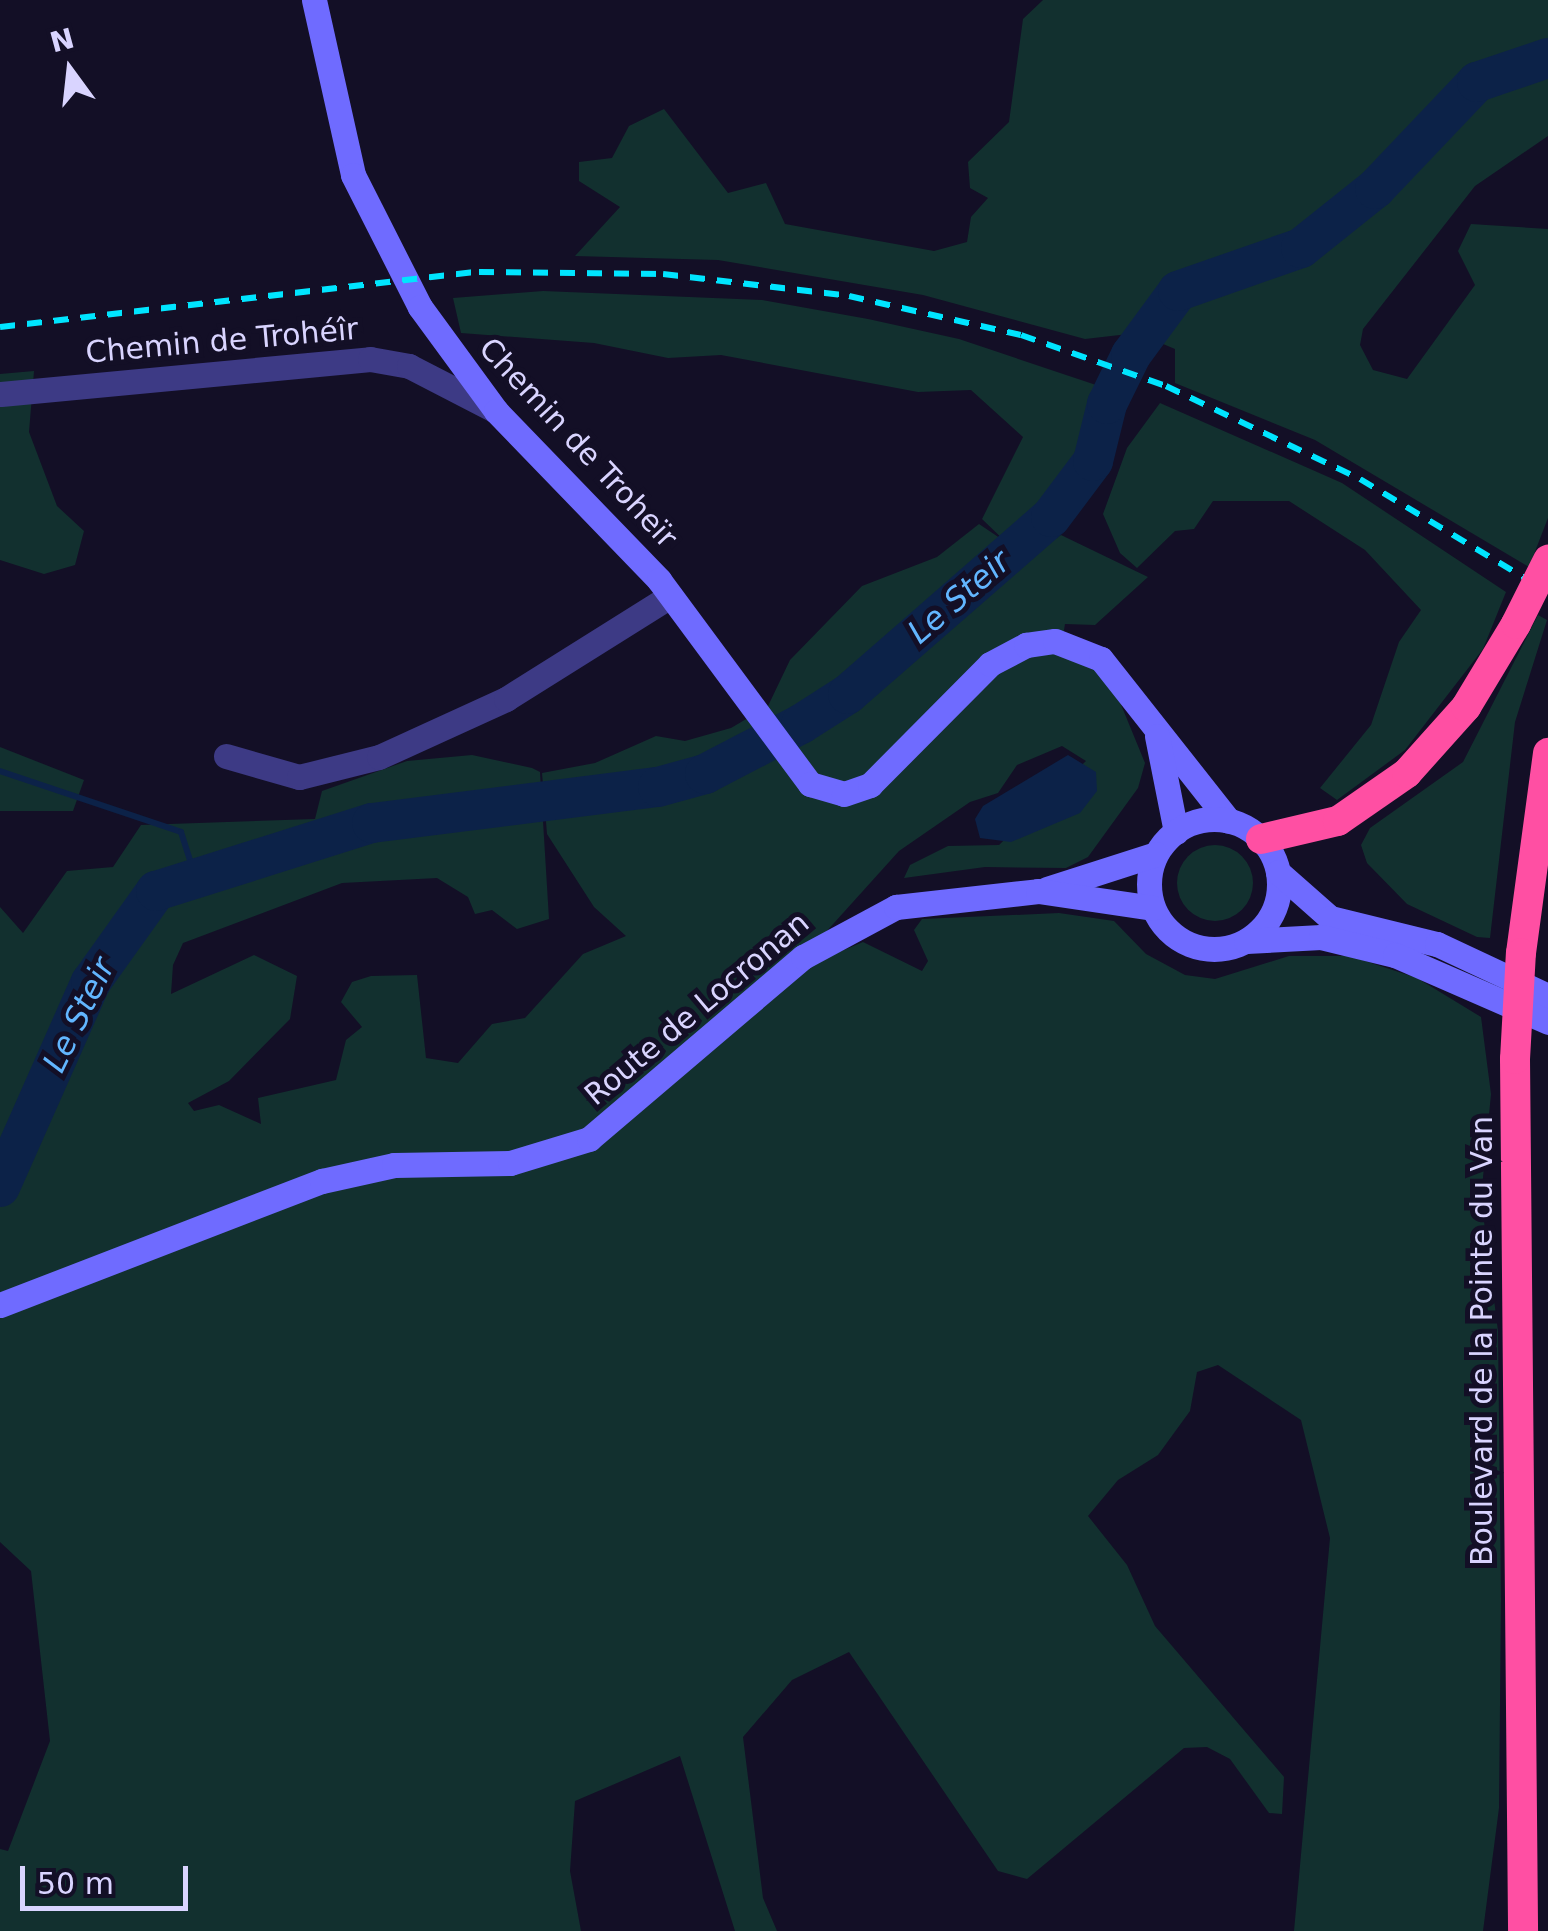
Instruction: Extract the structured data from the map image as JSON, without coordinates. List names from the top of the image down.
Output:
{
  "streets": {
    "highway": ["Boulevard de la Pointe du Van"],
    "street": ["Chemin de Trohéîr", "Chemin de Troheïr", "Route de Locronan"]
  },
  "crossings": [
    ["Chemin de Trohéîr", "Chemin de Troheïr"],
    ["Chemin de Troheïr", "Route de Locronan"]
  ],
  "water": ["Le Steir"],
  "scale_bar": "50 m",
  "north": "top"
}
